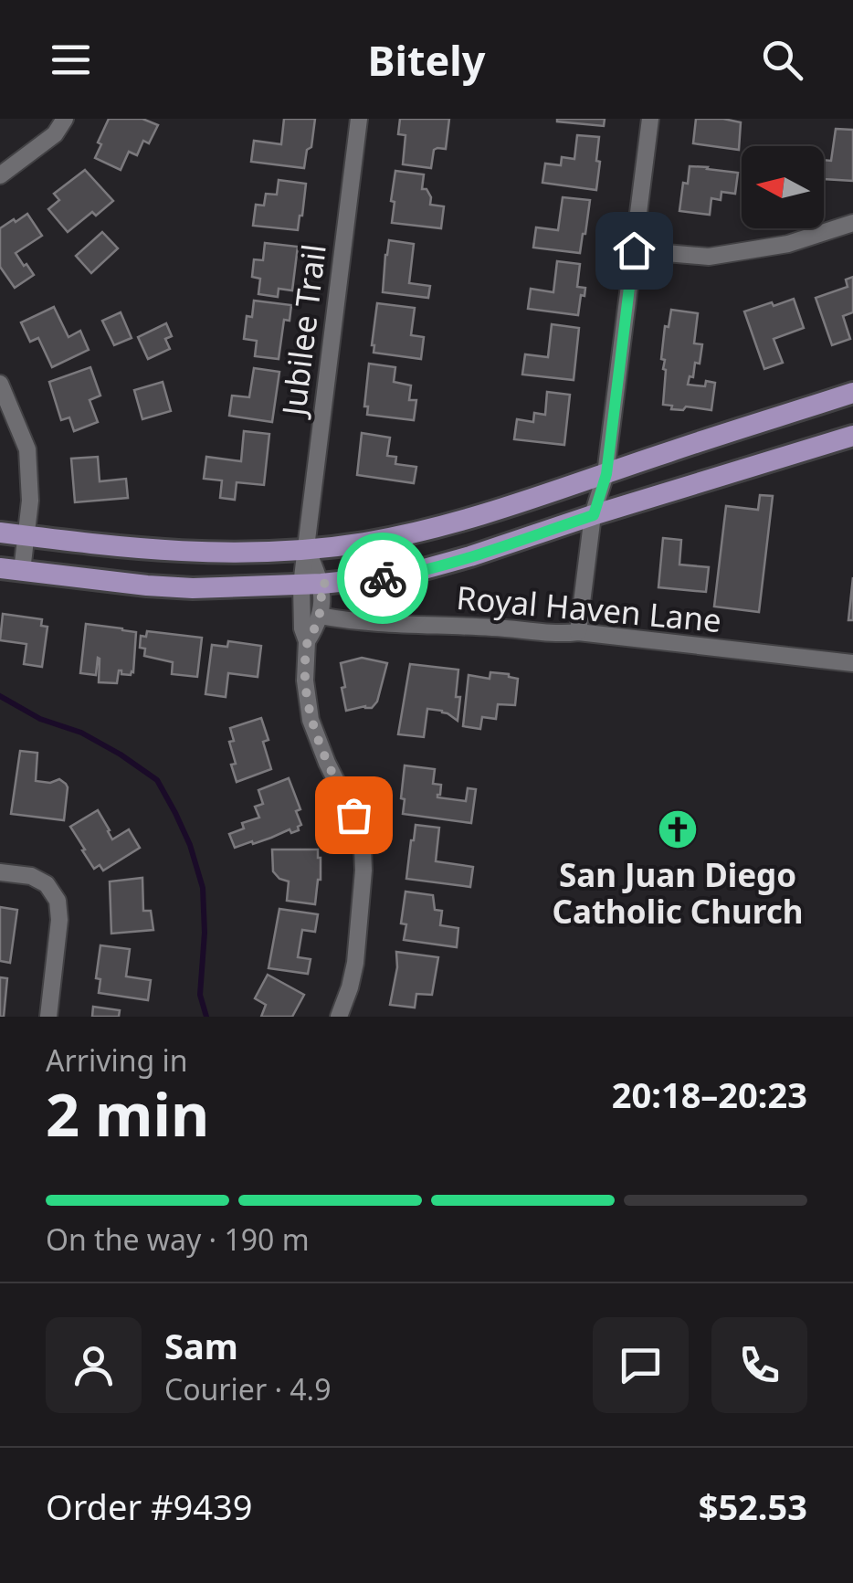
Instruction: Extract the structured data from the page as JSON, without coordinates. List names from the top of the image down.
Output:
{
  "streets": {
    "street": ["Jubilee Trail", "Royal Haven Lane"]
  },
  "places": {
    "church": ["San Juan Diego Catholic Church"]
  },
  "north": "left",
  "page": {
    "header": "Bitely",
    "heading": ["2 min", "Arriving in", "20:18–20:23"],
    "panel": [
      "Sam",
      "Courier · 4.9",
      "Order #9439",
      "$52.53"
    ],
    "bar": "On the way · 190 m"
  }
}
